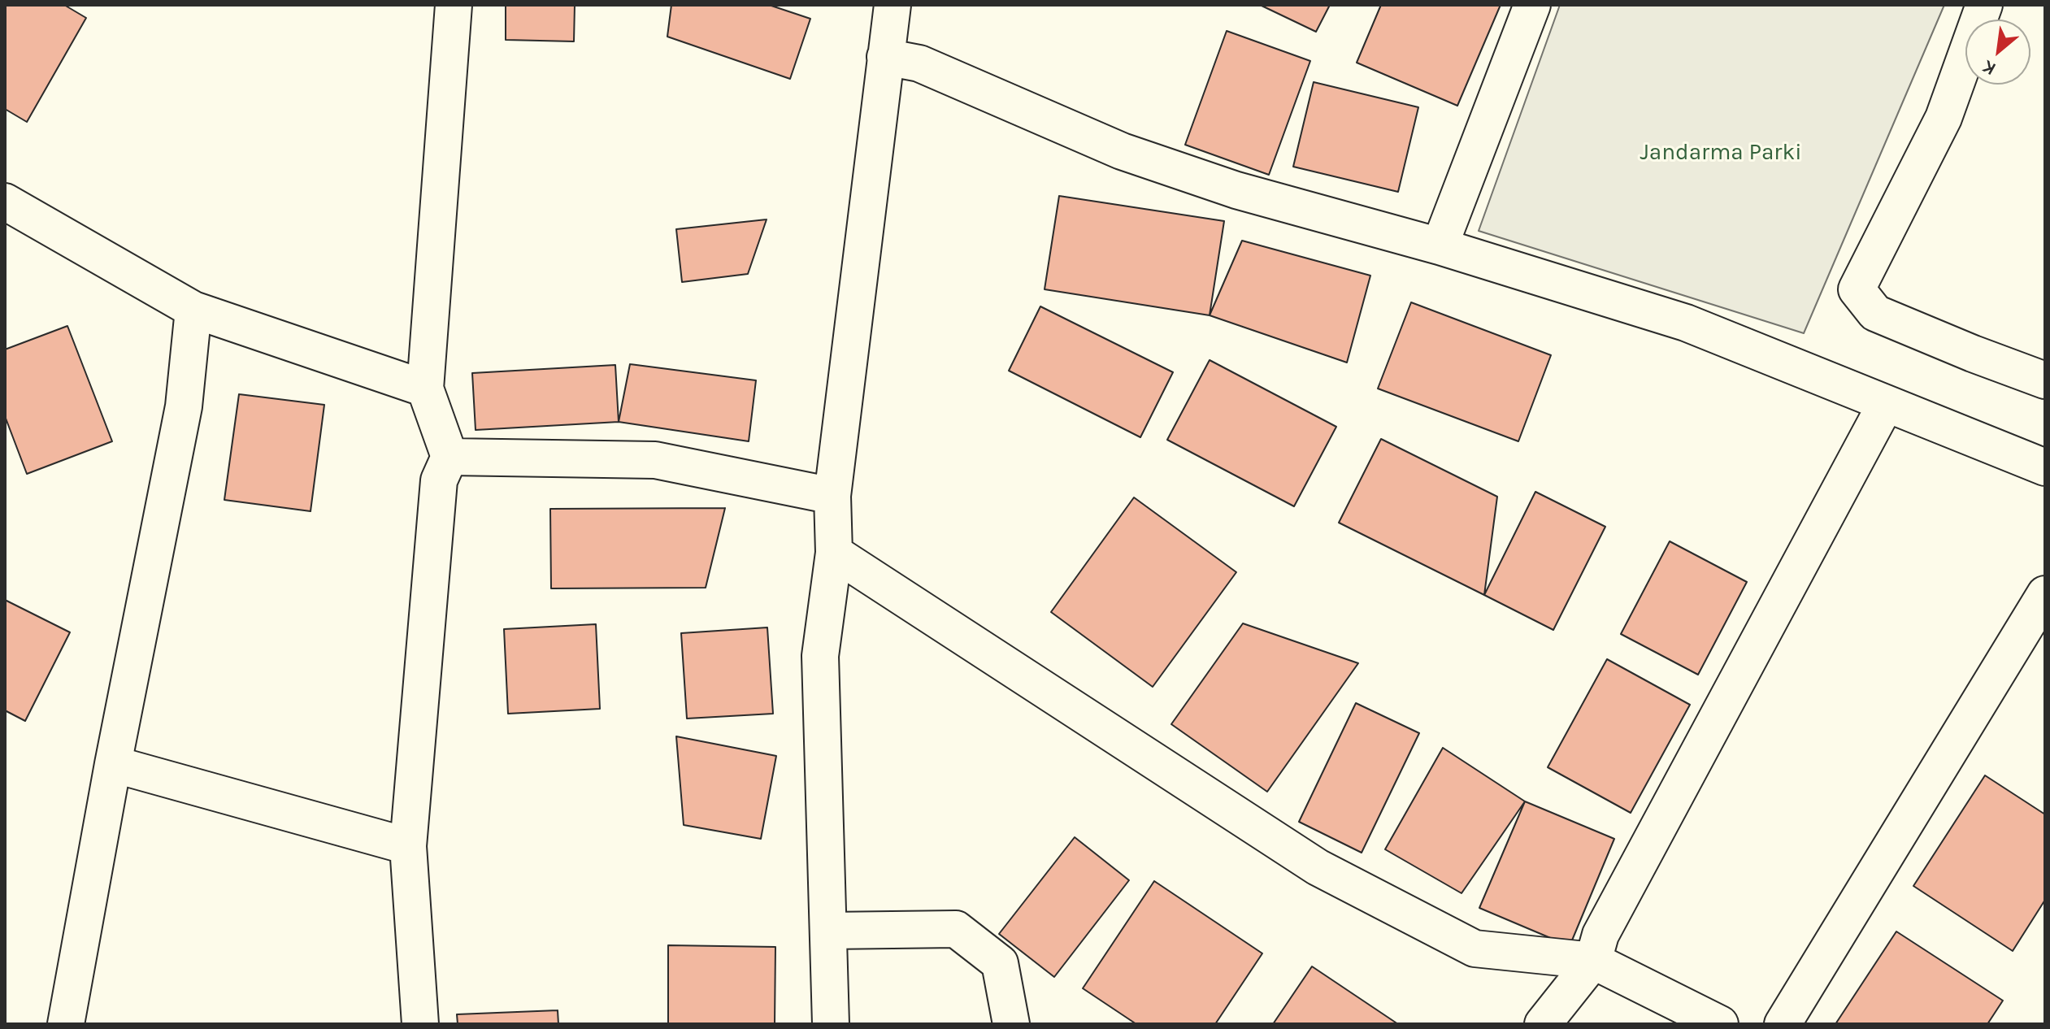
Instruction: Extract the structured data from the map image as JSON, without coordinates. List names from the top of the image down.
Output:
{
  "parks": ["Jandarma Parki"],
  "north": "bottom left"
}
